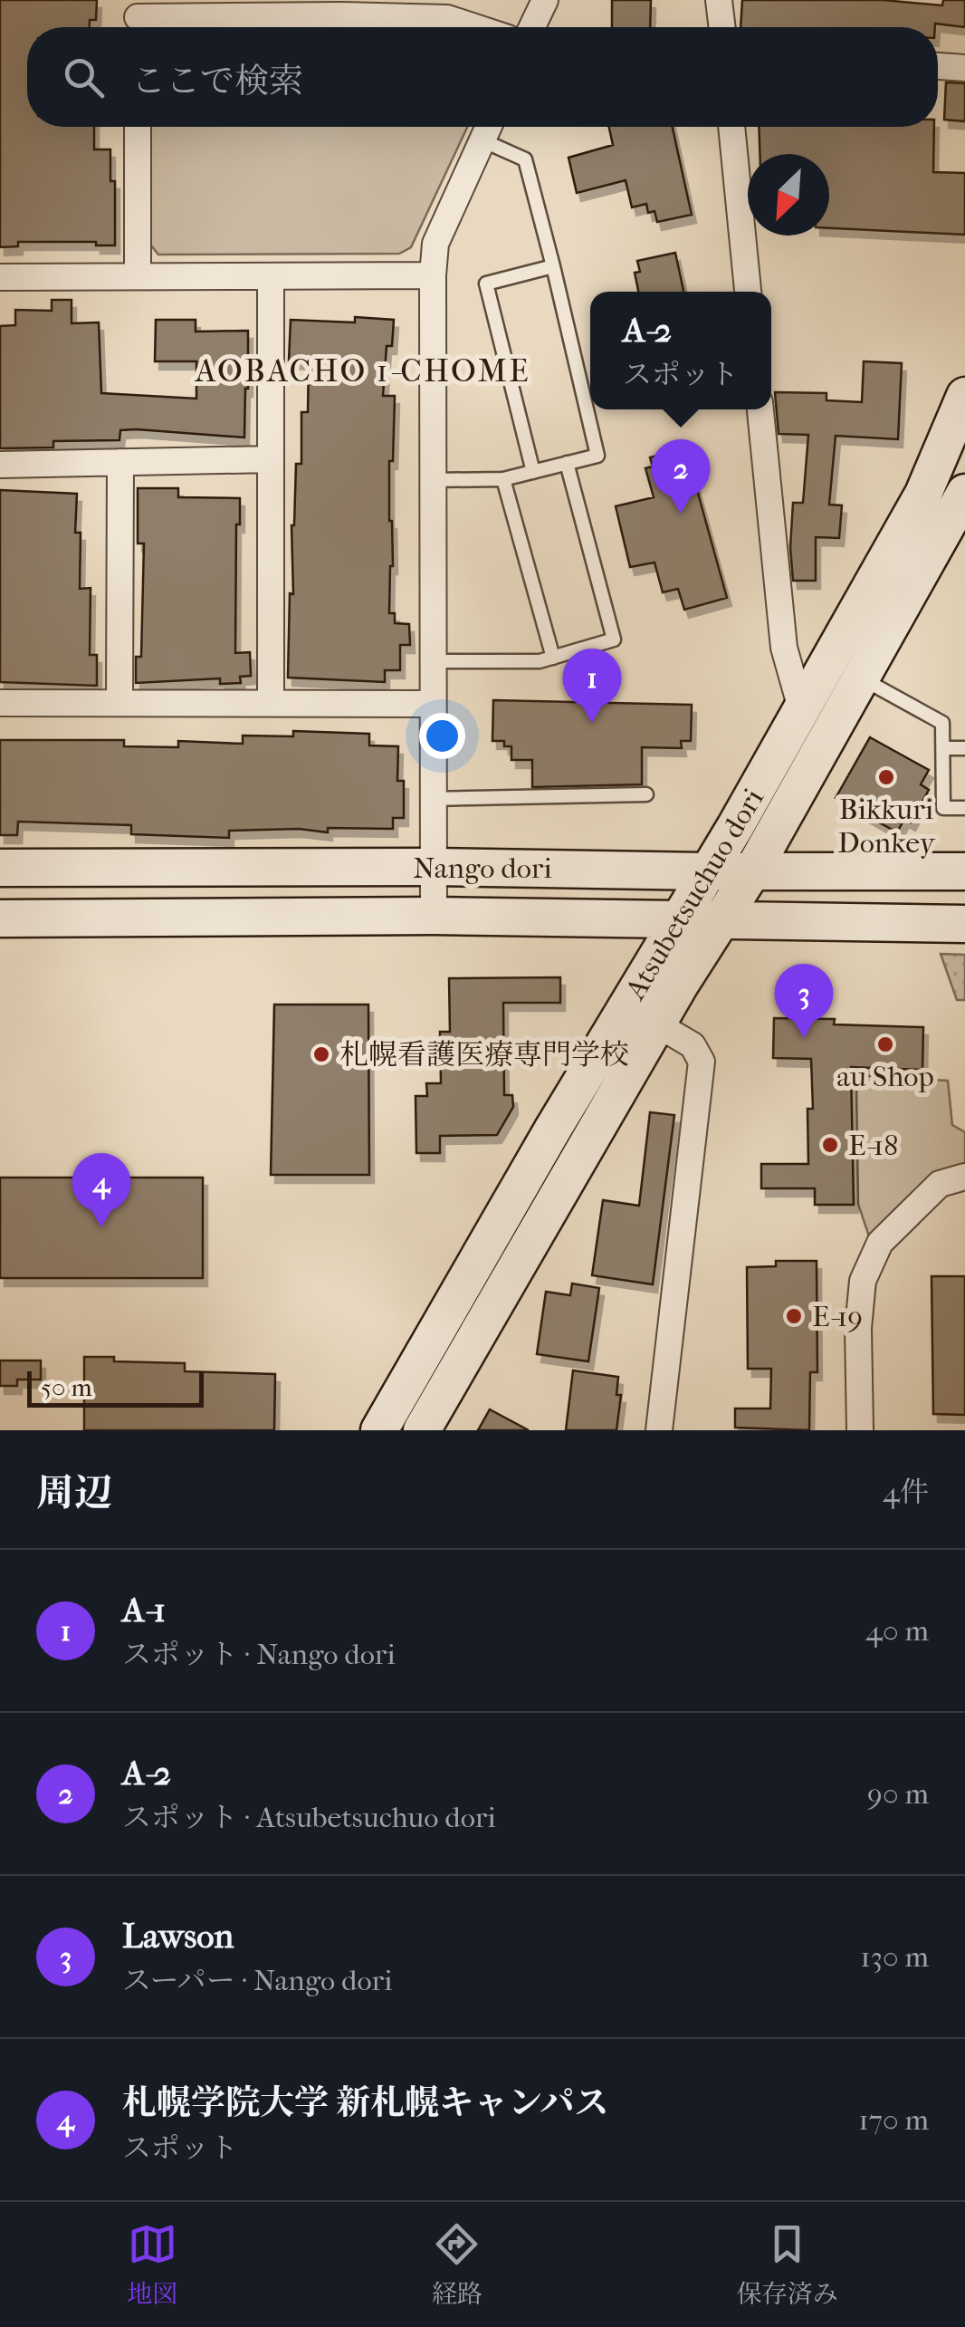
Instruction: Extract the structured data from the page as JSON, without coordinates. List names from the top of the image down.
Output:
{
  "streets": {
    "main road": ["Nango dori", "Atsubetsuchuo dori"]
  },
  "crossings": [
    ["Nango dori", "Atsubetsuchuo dori"]
  ],
  "districts": ["AOBACHO 1-CHOME"],
  "places": [
    "Bikkuri Donkey",
    "au Shop",
    "札幌看護医療専門学校",
    "E-18",
    "E-19"
  ],
  "scale_bar": "50 m",
  "north": "bottom left",
  "page": {
    "search": "ここで検索",
    "popup": ["A-2", "スポット"],
    "pins": [
      "2",
      "1",
      "3",
      "4"
    ],
    "scale": "50 m",
    "heading": ["周辺", "4件"],
    "list": [
      {
        "mark": "1",
        "name": "A-1",
        "note": "スポット · Nango dori",
        "value": "40 m"
      },
      {
        "mark": "2",
        "name": "A-2",
        "note": "スポット · Atsubetsuchuo dori",
        "value": "90 m"
      },
      {
        "mark": "3",
        "name": "Lawson",
        "note": "スーパー · Nango dori",
        "value": "130 m"
      },
      {
        "mark": "4",
        "name": "札幌学院大学 新札幌キャンパス",
        "note": "スポット",
        "value": "170 m"
      }
    ],
    "nav": ["地図", "経路", "保存済み"]
  }
}
